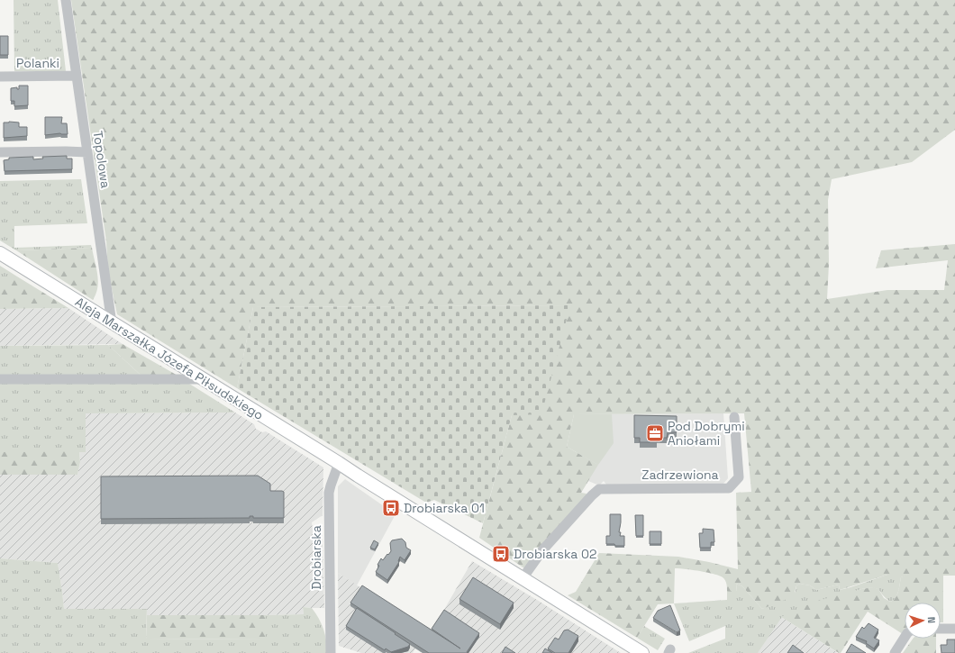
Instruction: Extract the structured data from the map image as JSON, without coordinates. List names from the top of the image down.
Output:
{
  "streets": {
    "main road": ["Aleja Marszałka Józefa Piłsudskiego"],
    "street": [
      "Polanki",
      "Topolowa",
      "Zadrzewiona",
      "Drobiarska"
    ]
  },
  "crossings": [
    ["Polanki", "Topolowa"],
    ["Topolowa", "Aleja Marszałka Józefa Piłsudskiego"],
    ["Aleja Marszałka Józefa Piłsudskiego", "Drobiarska"]
  ],
  "places": {
    "office": ["Pod Dobrymi Aniołami"],
    "bus stop": ["Drobiarska 01", "Drobiarska 02"]
  },
  "north": "right"
}
